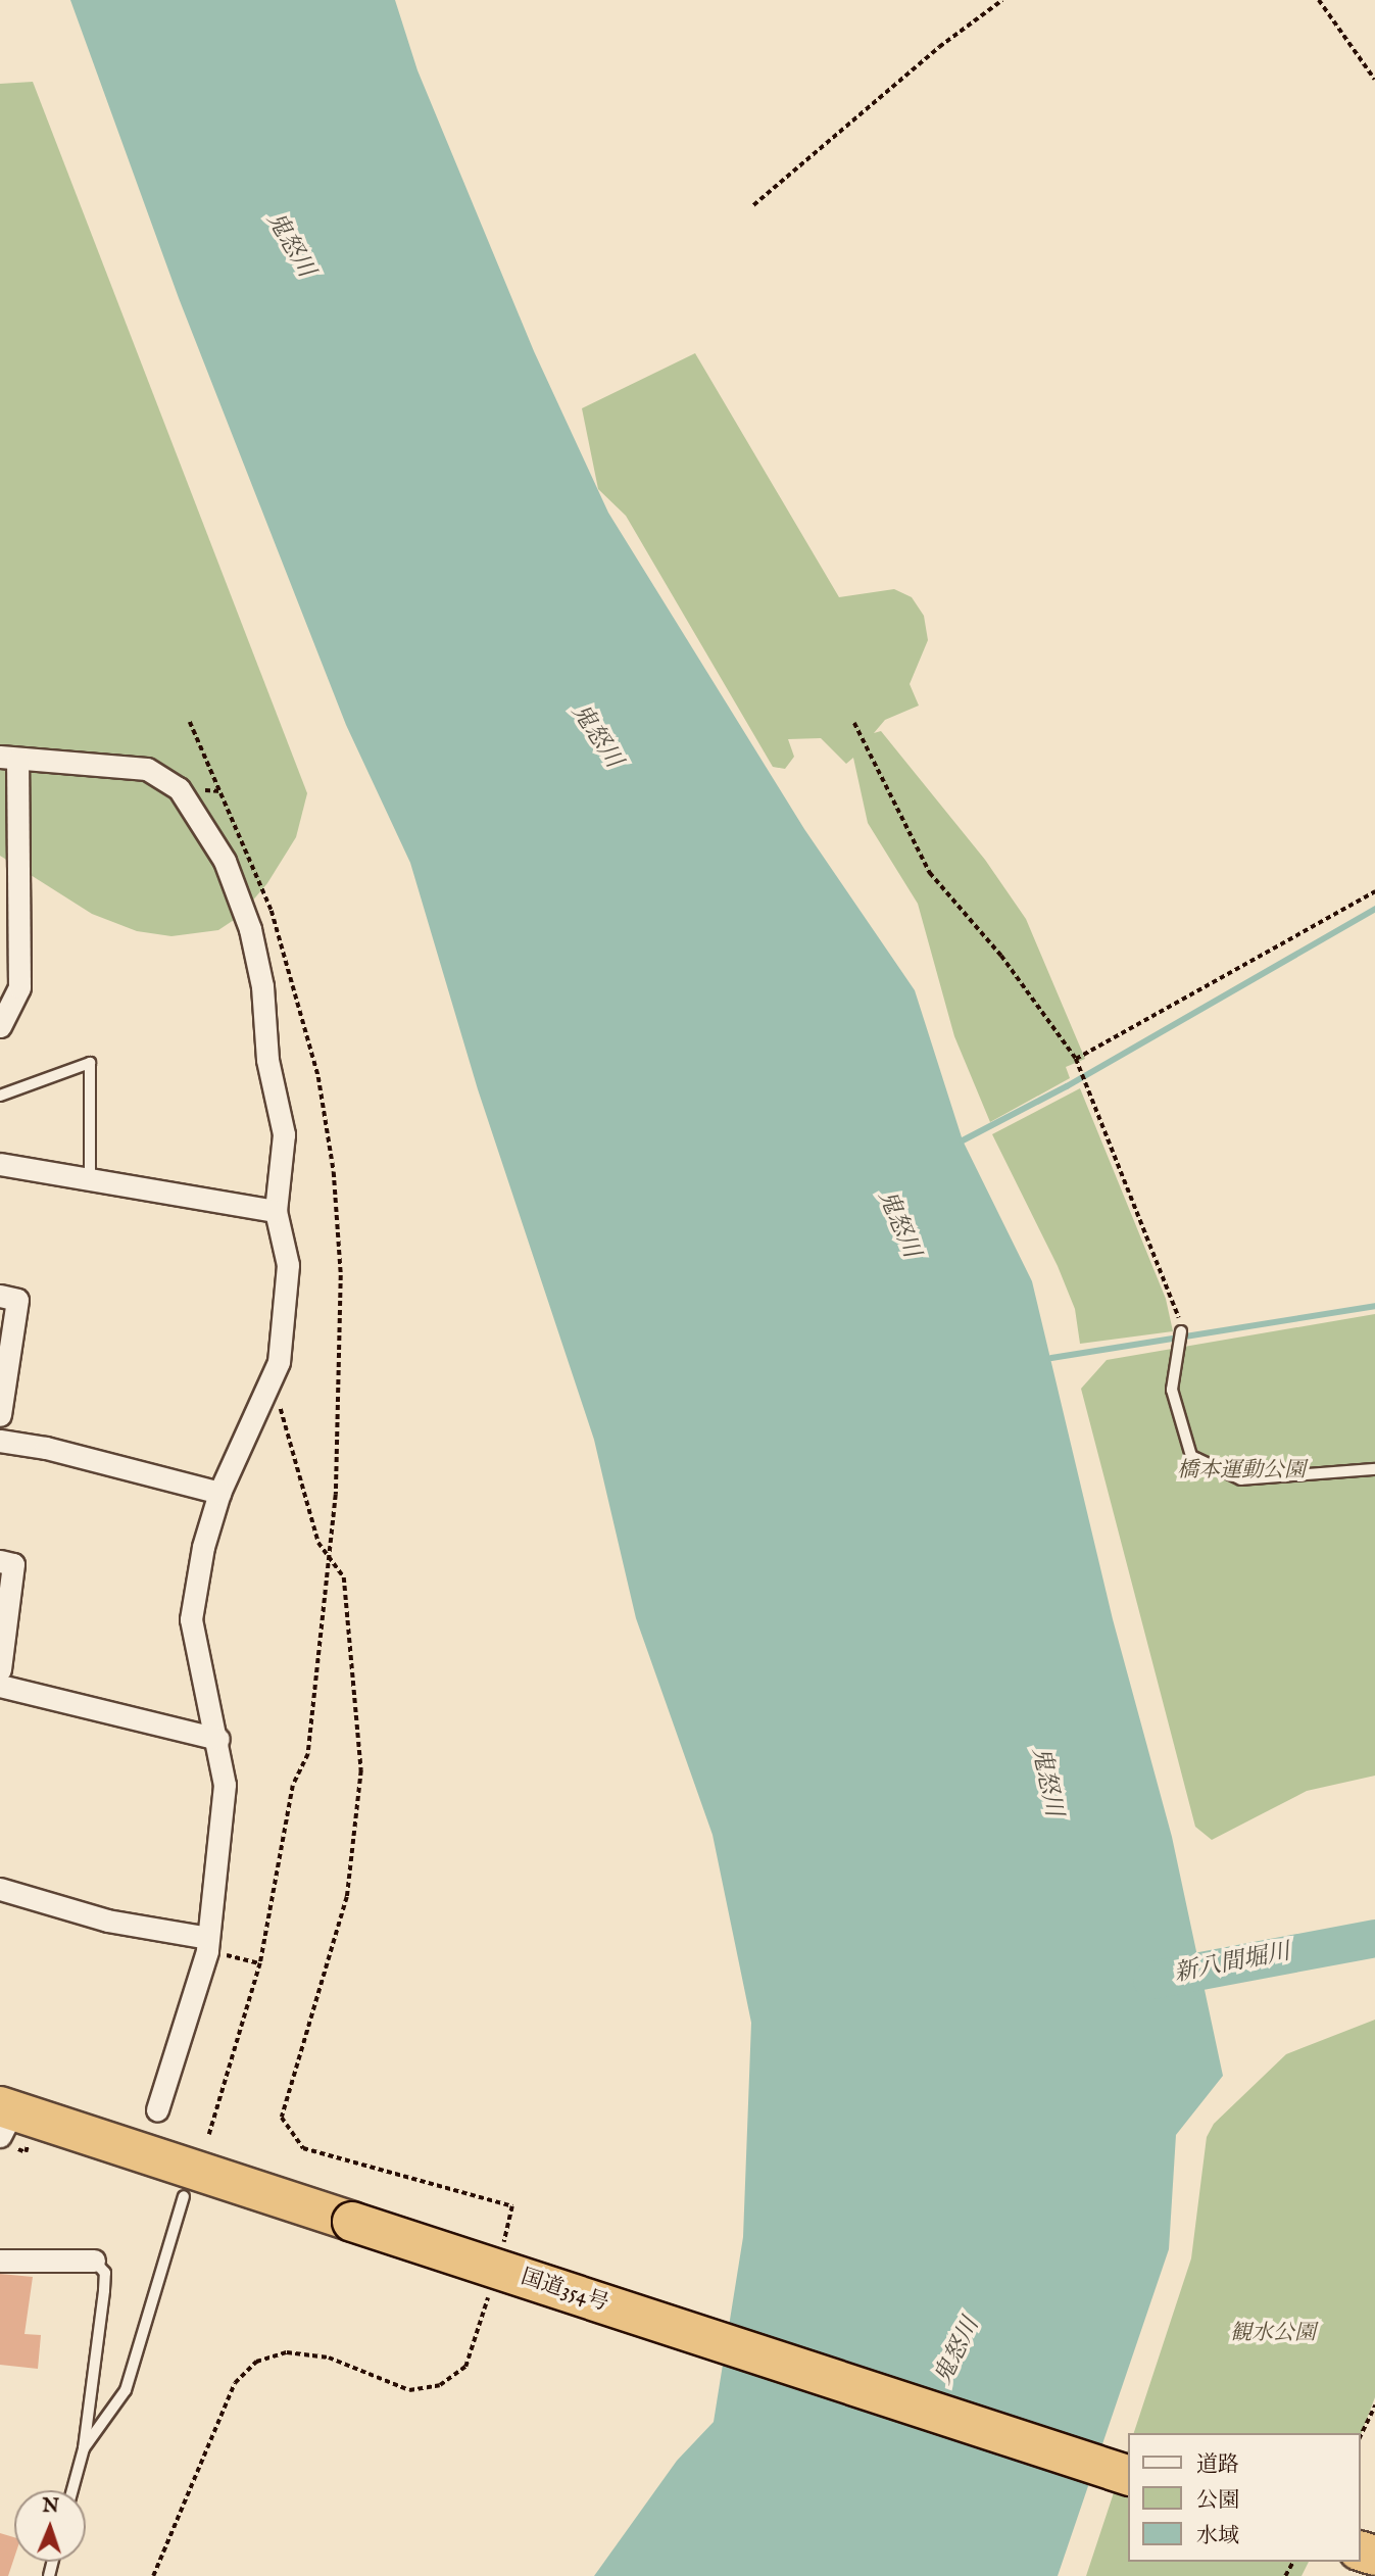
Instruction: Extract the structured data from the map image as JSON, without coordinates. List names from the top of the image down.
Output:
{
  "streets": {
    "highway": ["国道354号"]
  },
  "water": ["鬼怒川", "新八間堀川"],
  "parks": ["橋本運動公園", "観水公園"],
  "legend": ["道路", "公園", "水域"],
  "north": "top"
}
